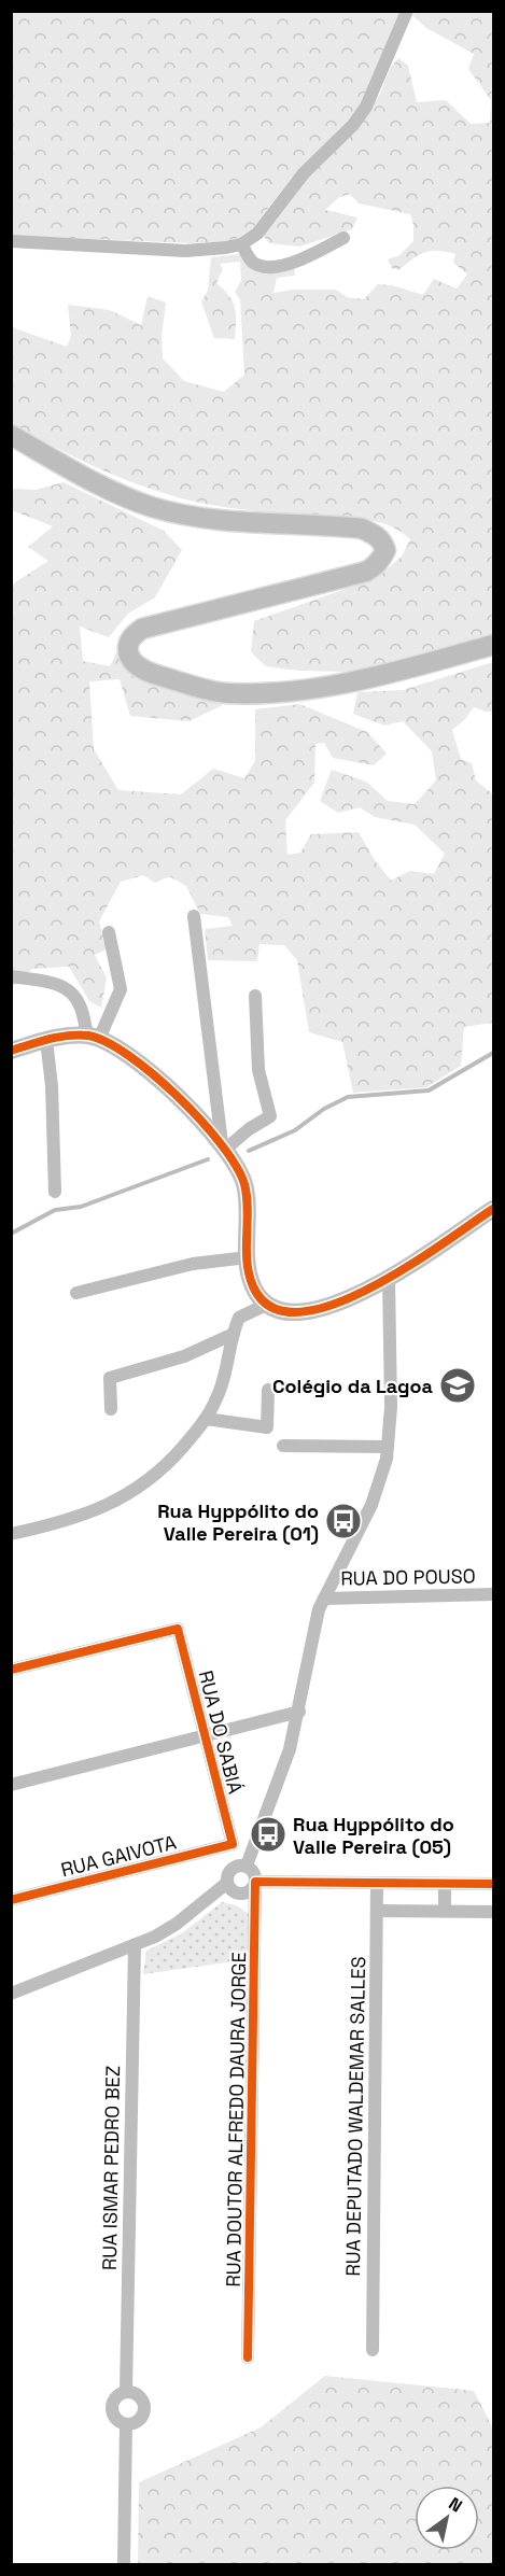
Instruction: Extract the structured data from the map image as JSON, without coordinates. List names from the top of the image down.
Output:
{
  "streets": {
    "street": [
      "RUA DO POUSO",
      "RUA DO SABIÁ",
      "RUA GAIVOTA",
      "RUA DEPUTADO WALDEMAR SALLES",
      "RUA DOUTOR ALFREDO DAURA JORGE",
      "RUA ISMAR PEDRO BEZ"
    ]
  },
  "crossings": [
    ["RUA DO SABIÁ", "RUA GAIVOTA"]
  ],
  "places": {
    "school or university": ["Colégio da Lagoa"],
    "bus stop": ["Rua Hyppólito do Valle Pereira (01)", "Rua Hyppólito do Valle Pereira (05)"]
  },
  "north": "top right"
}
